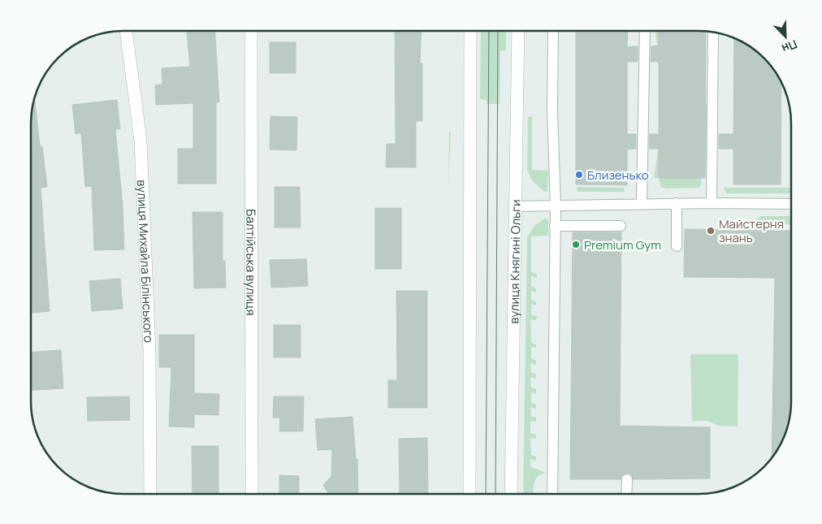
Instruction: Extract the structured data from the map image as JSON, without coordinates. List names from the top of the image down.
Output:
{
  "streets": {
    "street": ["вулиця Михайла Білінського", "Балтійська вулиця", "вулиця Княгині Ольги"]
  },
  "places": ["Близенько", "Майстерня знань", "Premium Gym"],
  "north": "bottom right"
}
